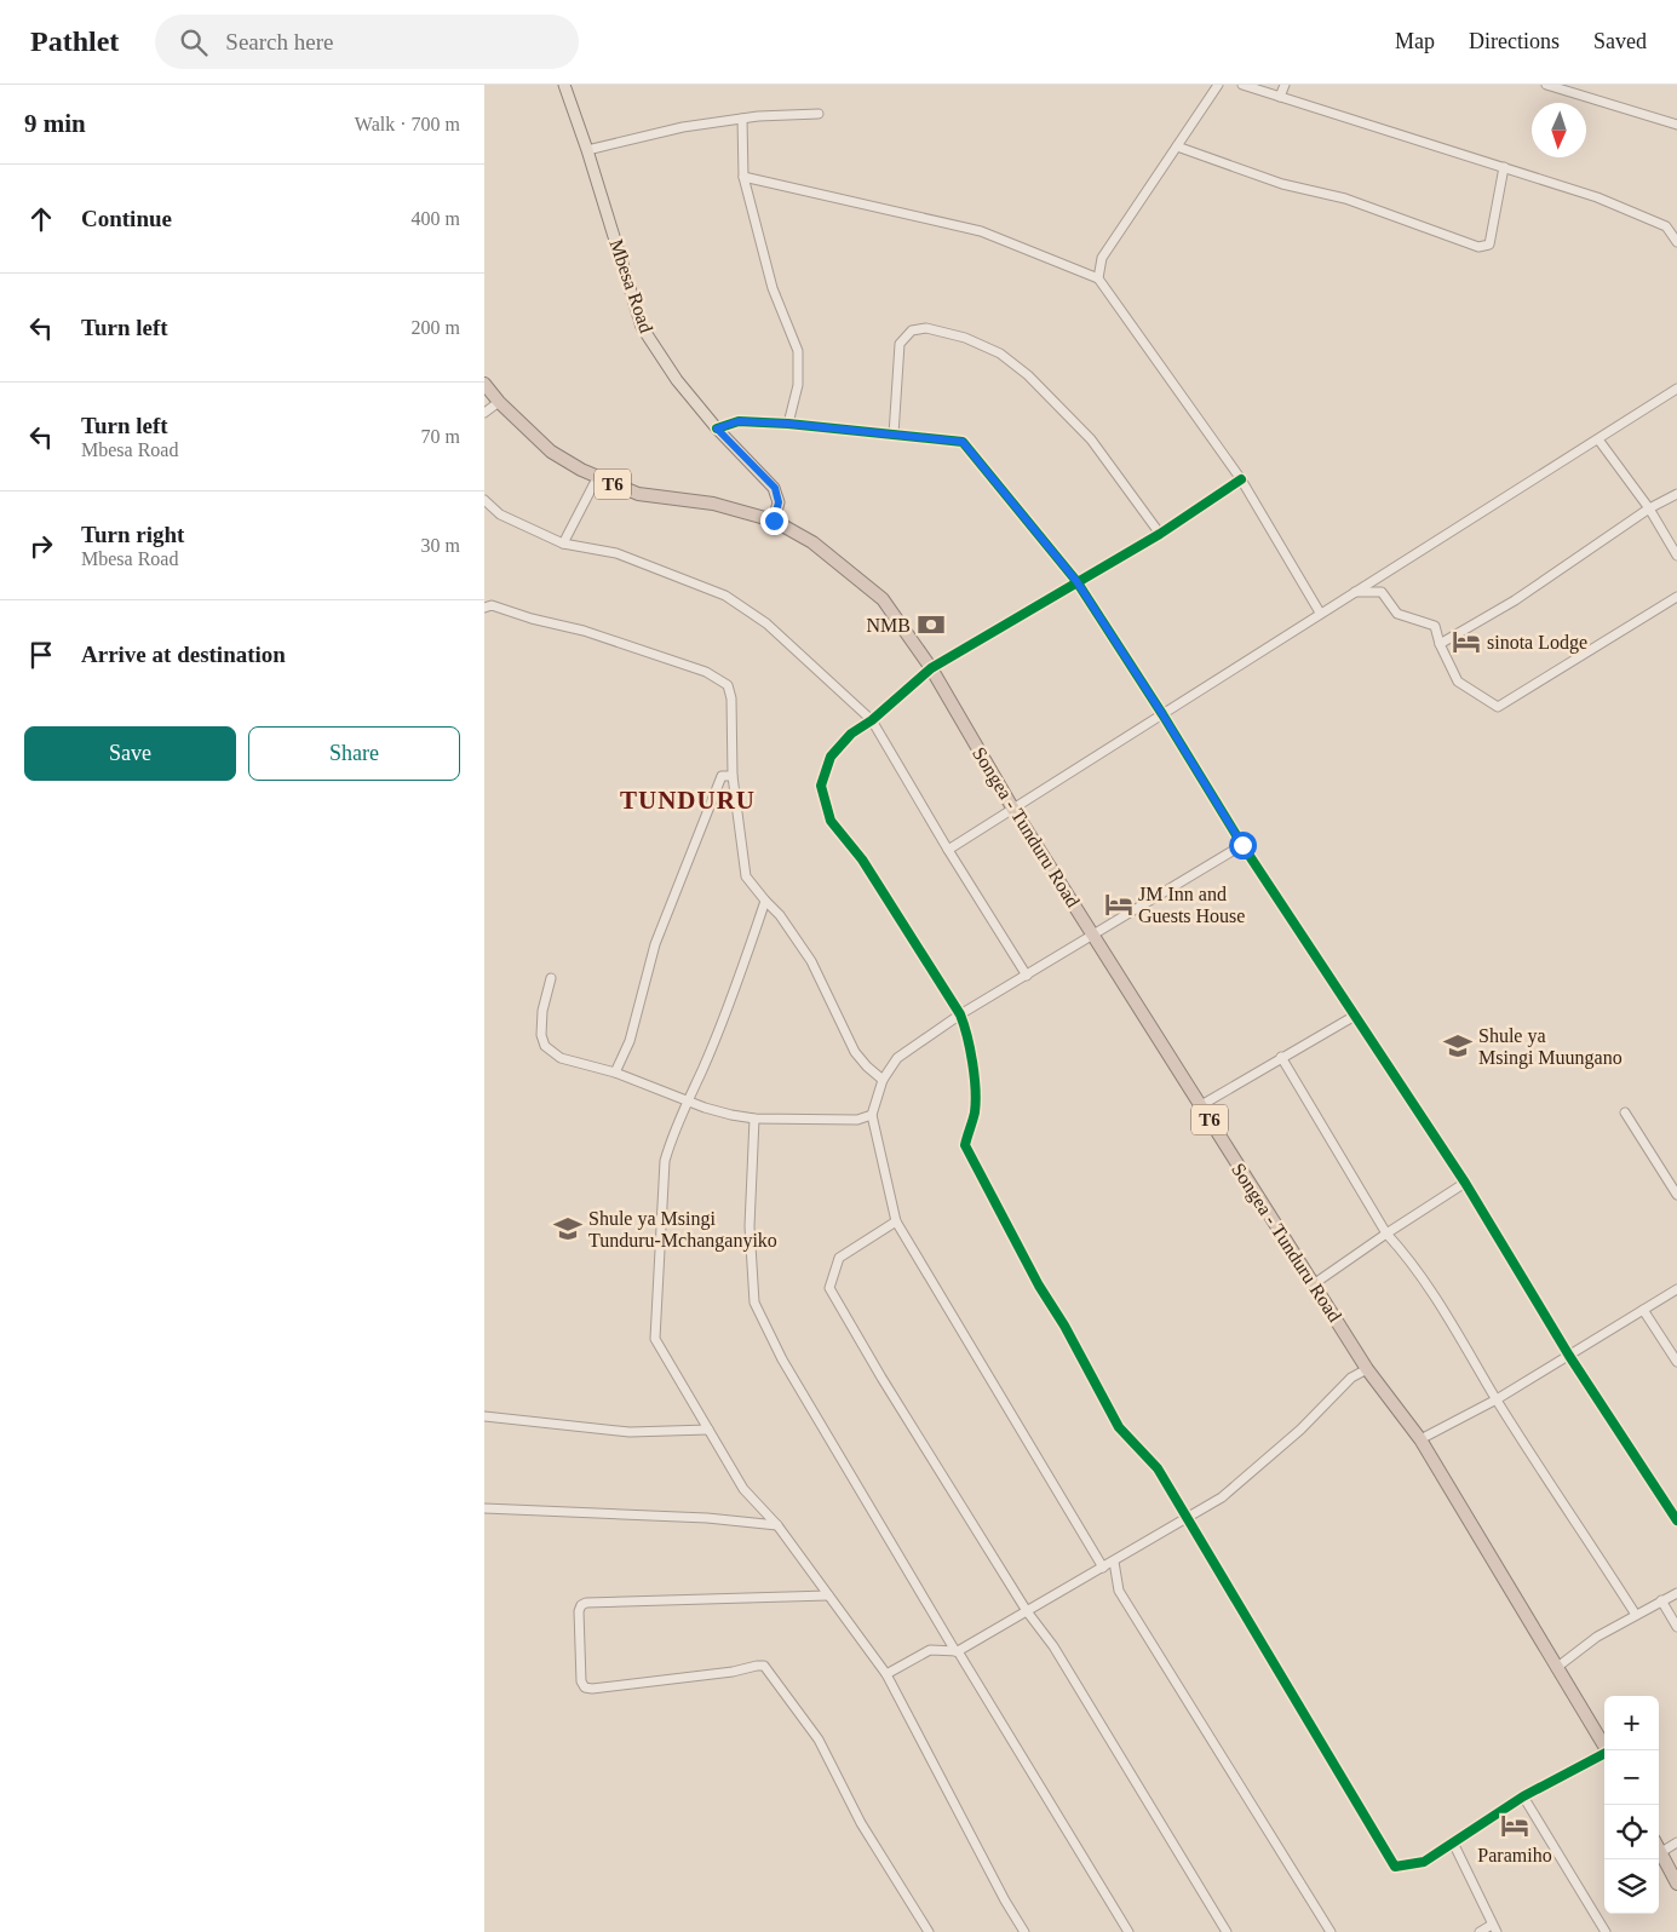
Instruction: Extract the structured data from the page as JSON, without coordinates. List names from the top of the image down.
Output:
{
  "streets": {
    "highway": ["T6", "Songea - Tunduru Road"],
    "main road": ["Mbesa Road"]
  },
  "crossings": [
    ["Mbesa Road", "T6"],
    ["Mbesa Road", "Songea - Tunduru Road"],
    ["T6", "Songea - Tunduru Road"]
  ],
  "districts": ["TUNDURU"],
  "places": {
    "bank": ["NMB"],
    "hotel": ["sinota Lodge", "JM Inn and Guests House", "Paramiho"],
    "school or university": ["Shule ya Msingi Muungano", "Shule ya Msingi Tunduru-Mchanganyiko"]
  },
  "north": "bottom",
  "page": {
    "header": "Pathlet",
    "search": "Search here",
    "nav": ["Map", "Directions", "Saved"],
    "heading": ["9 min", "Walk · 700 m"],
    "list": [
      ["Continue", "400 m"],
      ["Turn left", "200 m"],
      ["Turn left", "Mbesa Road", "70 m"],
      ["Turn right", "Mbesa Road", "30 m"],
      "Arrive at destination"
    ],
    "buttons": ["Save", "Share"],
    "map_buttons": ["+", "−"]
  }
}
